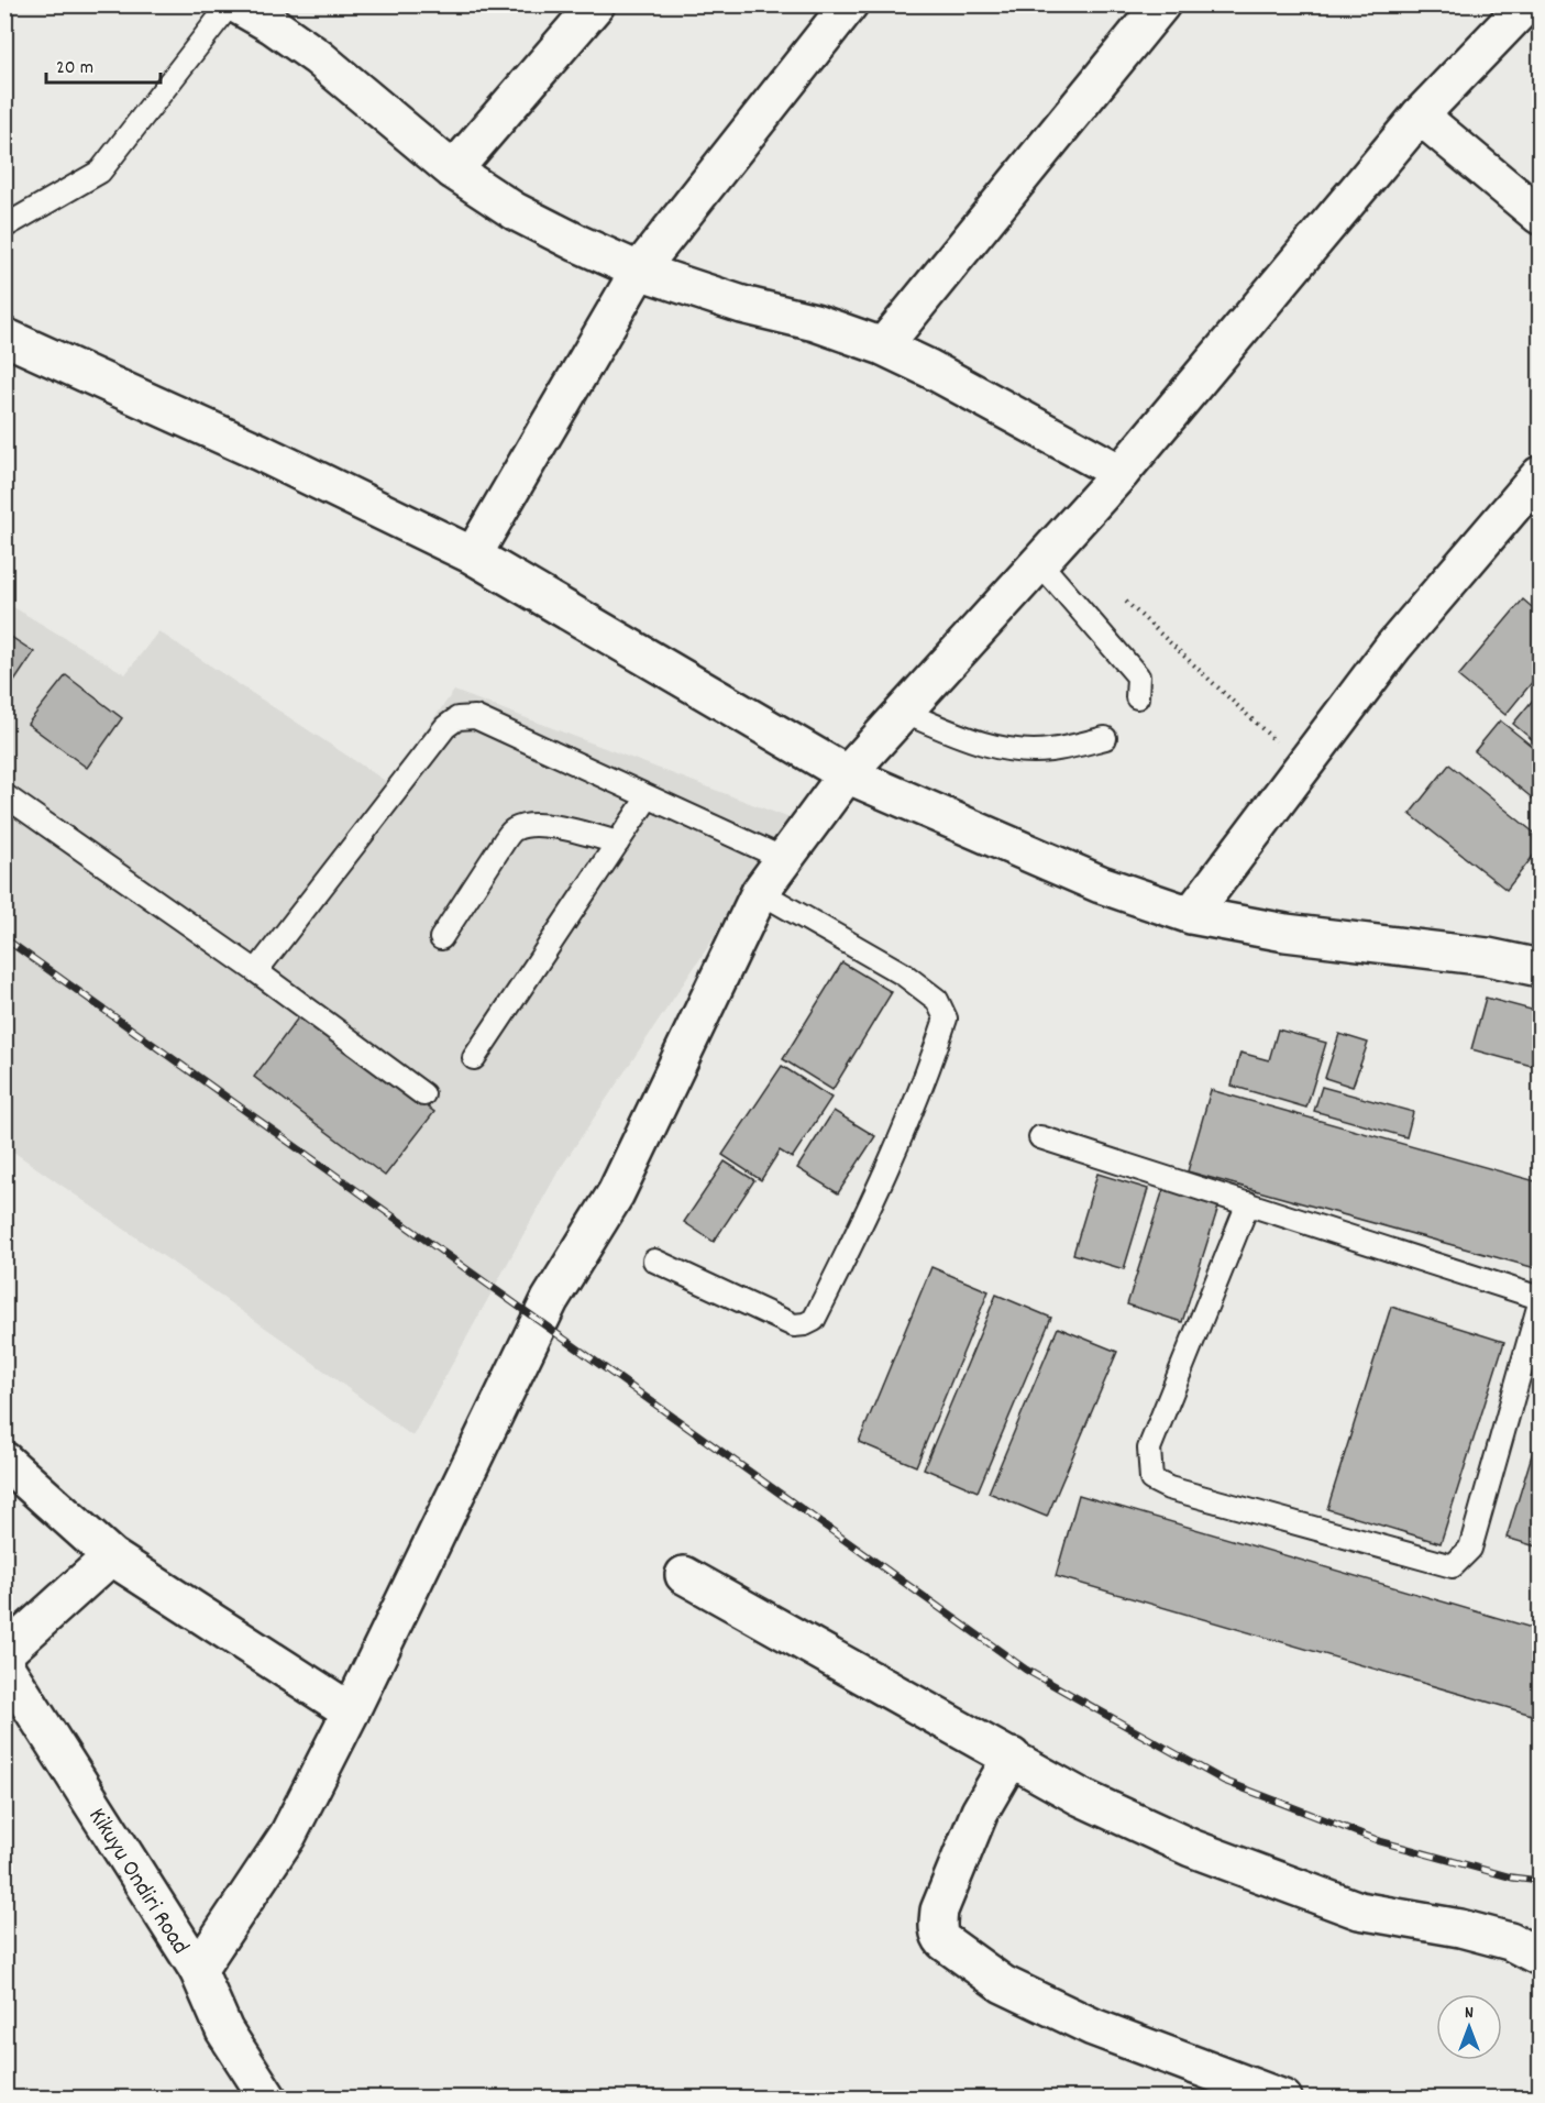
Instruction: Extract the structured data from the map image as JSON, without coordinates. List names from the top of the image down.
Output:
{
  "streets": {
    "street": ["Kikuyu Ondiri Road"]
  },
  "scale_bar": "20 m",
  "north": "top"
}
